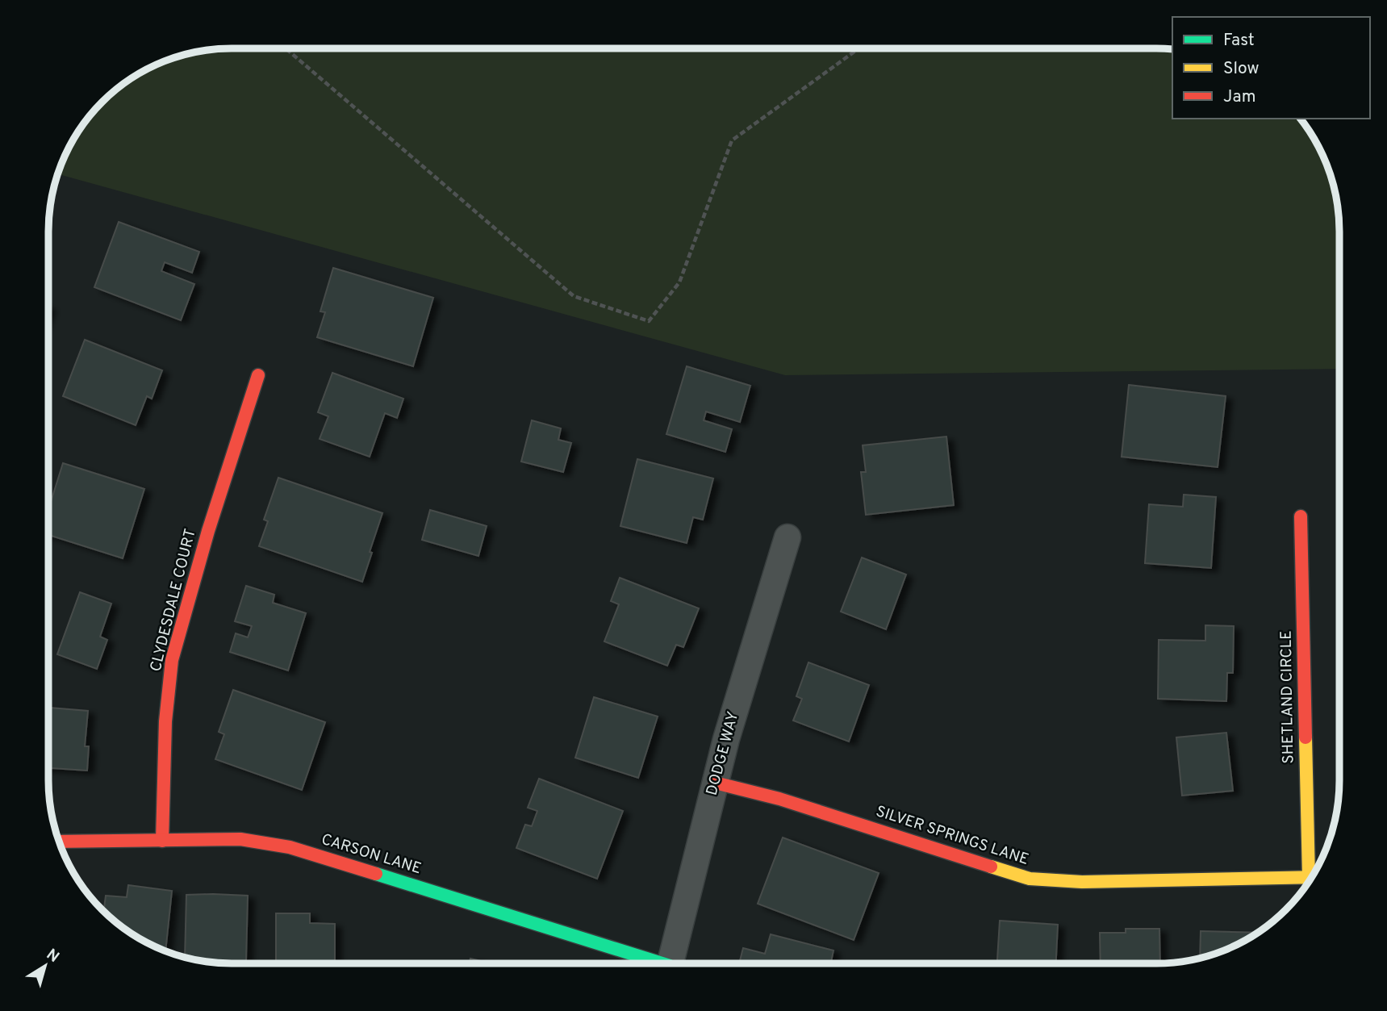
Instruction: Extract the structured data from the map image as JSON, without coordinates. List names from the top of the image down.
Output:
{
  "streets": {
    "street": [
      "CLYDESDALE COURT",
      "SHETLAND CIRCLE",
      "DODGE WAY",
      "SILVER SPRINGS LANE",
      "CARSON LANE"
    ]
  },
  "crossings": [
    ["CLYDESDALE COURT", "CARSON LANE"],
    ["DODGE WAY", "SILVER SPRINGS LANE"]
  ],
  "legend": ["Fast", "Slow", "Jam"],
  "north": "top right"
}
